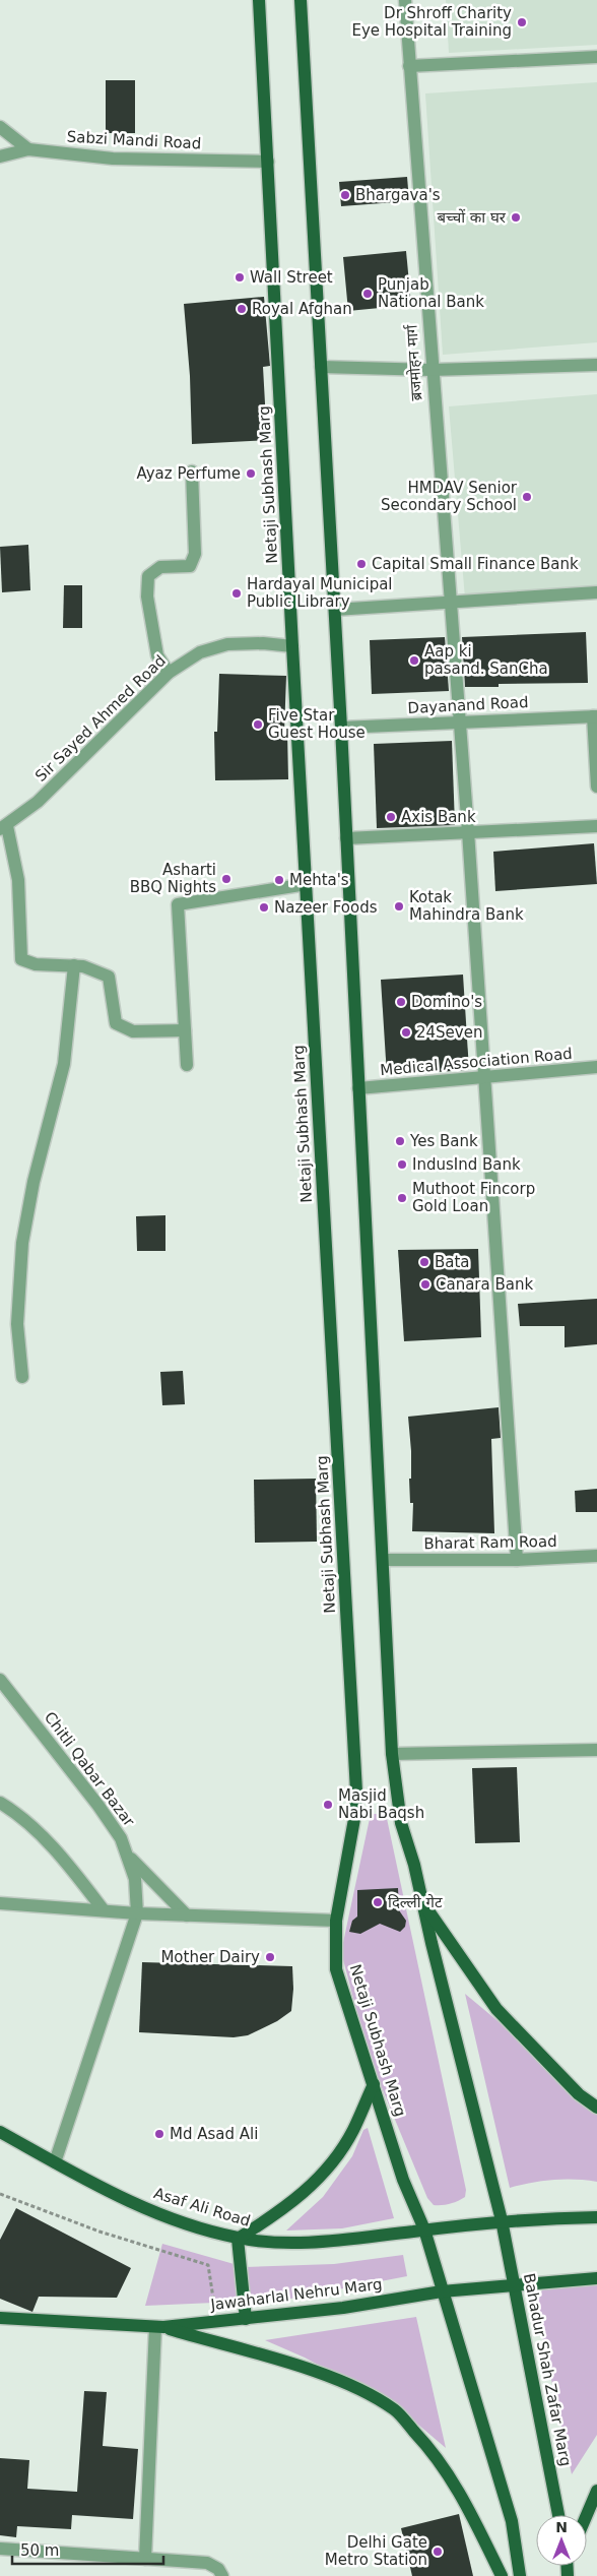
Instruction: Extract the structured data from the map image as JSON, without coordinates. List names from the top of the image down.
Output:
{
  "streets": {
    "main road": [
      "Netaji Subhash Marg",
      "Asaf Ali Road",
      "Jawaharlal Nehru Marg",
      "Bahadur Shah Zafar Marg"
    ],
    "street": [
      "Sabzi Mandi Road",
      "ब्रजमोहन मार्ग",
      "Dayanand Road",
      "Sir Sayed Ahmed Road",
      "Medical Association Road",
      "Bharat Ram Road",
      "Chitli Qabar Bazar"
    ]
  },
  "crossings": [
    ["Sabzi Mandi Road", "Netaji Subhash Marg"],
    ["ब्रजमोहन मार्ग", "Dayanand Road"],
    ["ब्रजमोहन मार्ग", "Medical Association Road"],
    ["ब्रजमोहन मार्ग", "Bharat Ram Road"],
    ["Netaji Subhash Marg", "Sir Sayed Ahmed Road"],
    ["Netaji Subhash Marg", "Asaf Ali Road"],
    ["Netaji Subhash Marg", "Jawaharlal Nehru Marg"],
    ["Chitli Qabar Bazar", "Asaf Ali Road"],
    ["Asaf Ali Road", "Bahadur Shah Zafar Marg"],
    ["Jawaharlal Nehru Marg", "Bahadur Shah Zafar Marg"]
  ],
  "places": [
    "Dr Shroff Charity Eye Hospital Training",
    "Bhargava's",
    "बच्चों का घर",
    "Wall Street",
    "Punjab National Bank",
    "Royal Afghan",
    "Ayaz Perfume",
    "HMDAV Senior Secondary School",
    "Capital Small Finance Bank",
    "Hardayal Municipal Public Library",
    "Aap ki pasand. SanCha",
    "Five Star Guest House",
    "Axis Bank",
    "Asharti BBQ Nights",
    "Mehta's",
    "Kotak Mahindra Bank",
    "Nazeer Foods",
    "Domino's",
    "24Seven",
    "Yes Bank",
    "IndusInd Bank",
    "Muthoot Fincorp Gold Loan",
    "Bata",
    "Canara Bank",
    "Masjid Nabi Baqsh",
    "दिल्ली गेट",
    "Mother Dairy",
    "Md Asad Ali",
    "Delhi Gate Metro Station"
  ],
  "scale_bar": "50 m",
  "north": "top"
}
